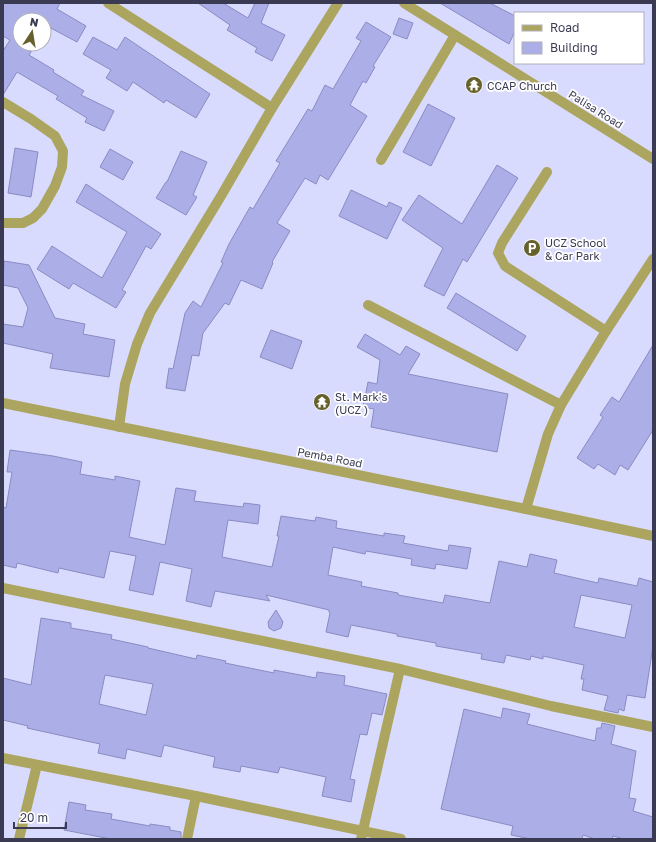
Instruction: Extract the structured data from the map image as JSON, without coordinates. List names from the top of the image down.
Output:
{
  "streets": {
    "street": ["Palisa Road", "Pemba Road"]
  },
  "places": {
    "temple": ["CCAP Church", "St. Mark's (UCZ )"],
    "parking": ["UCZ School & Car Park"]
  },
  "legend": ["Road", "Building"],
  "scale_bar": "20 m",
  "north": "top"
}
